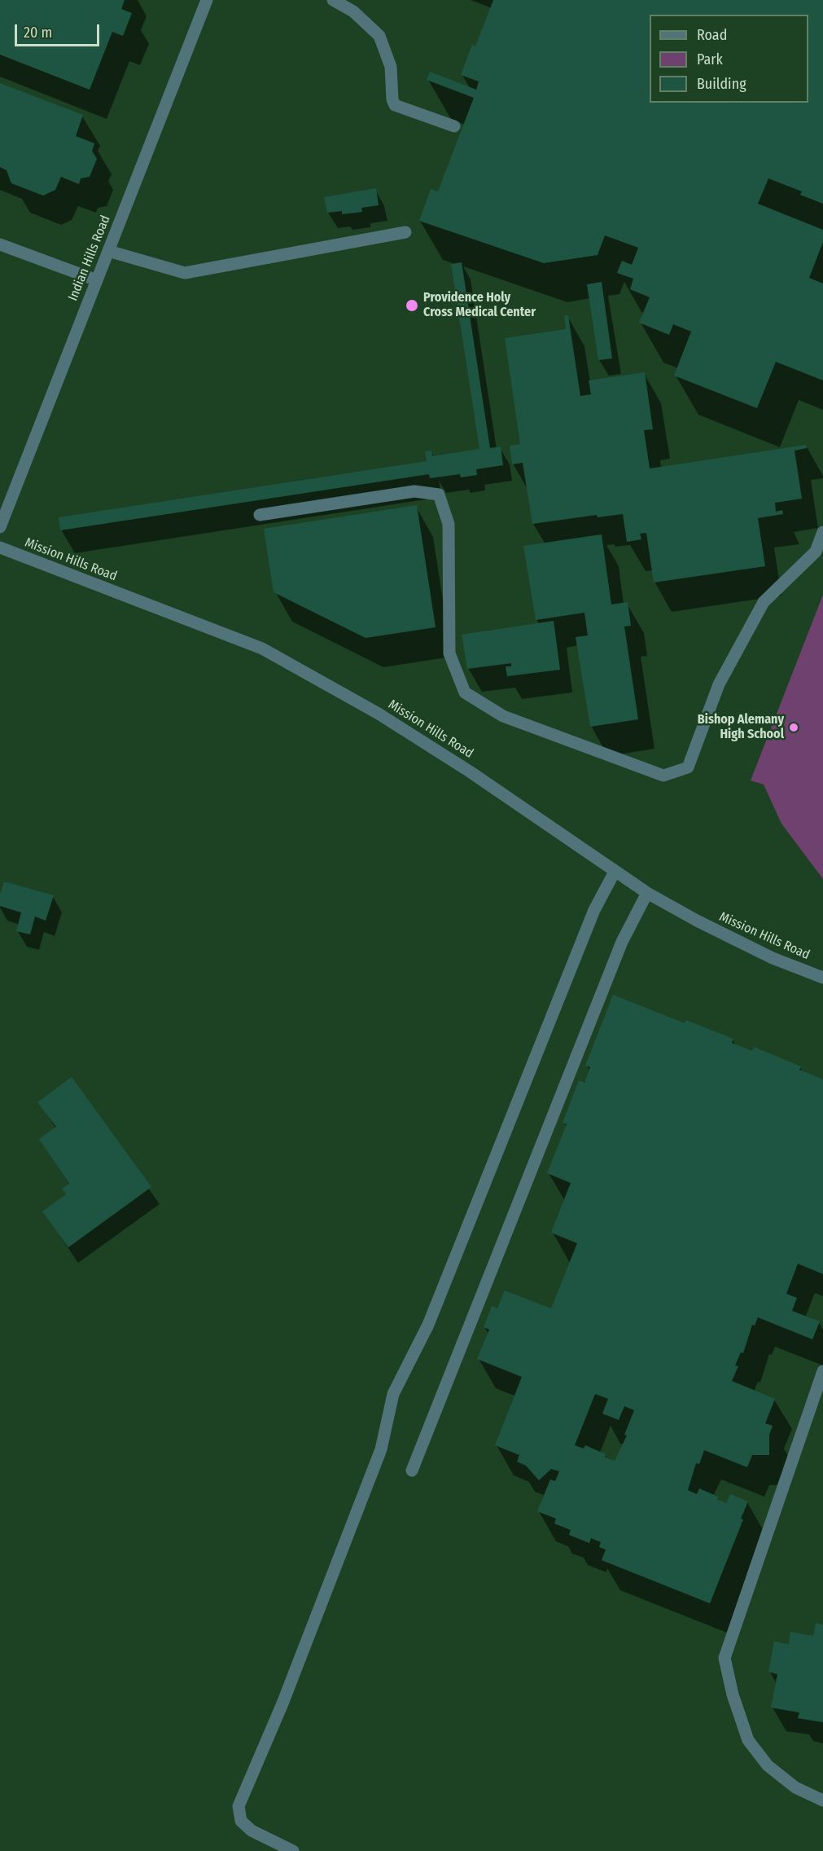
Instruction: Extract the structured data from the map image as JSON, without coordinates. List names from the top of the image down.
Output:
{
  "streets": {
    "street": ["Indian Hills Road", "Mission Hills Road"]
  },
  "places": ["Providence Holy Cross Medical Center", "Bishop Alemany High School"],
  "legend": ["Road", "Park", "Building"],
  "scale_bar": "20 m"
}
